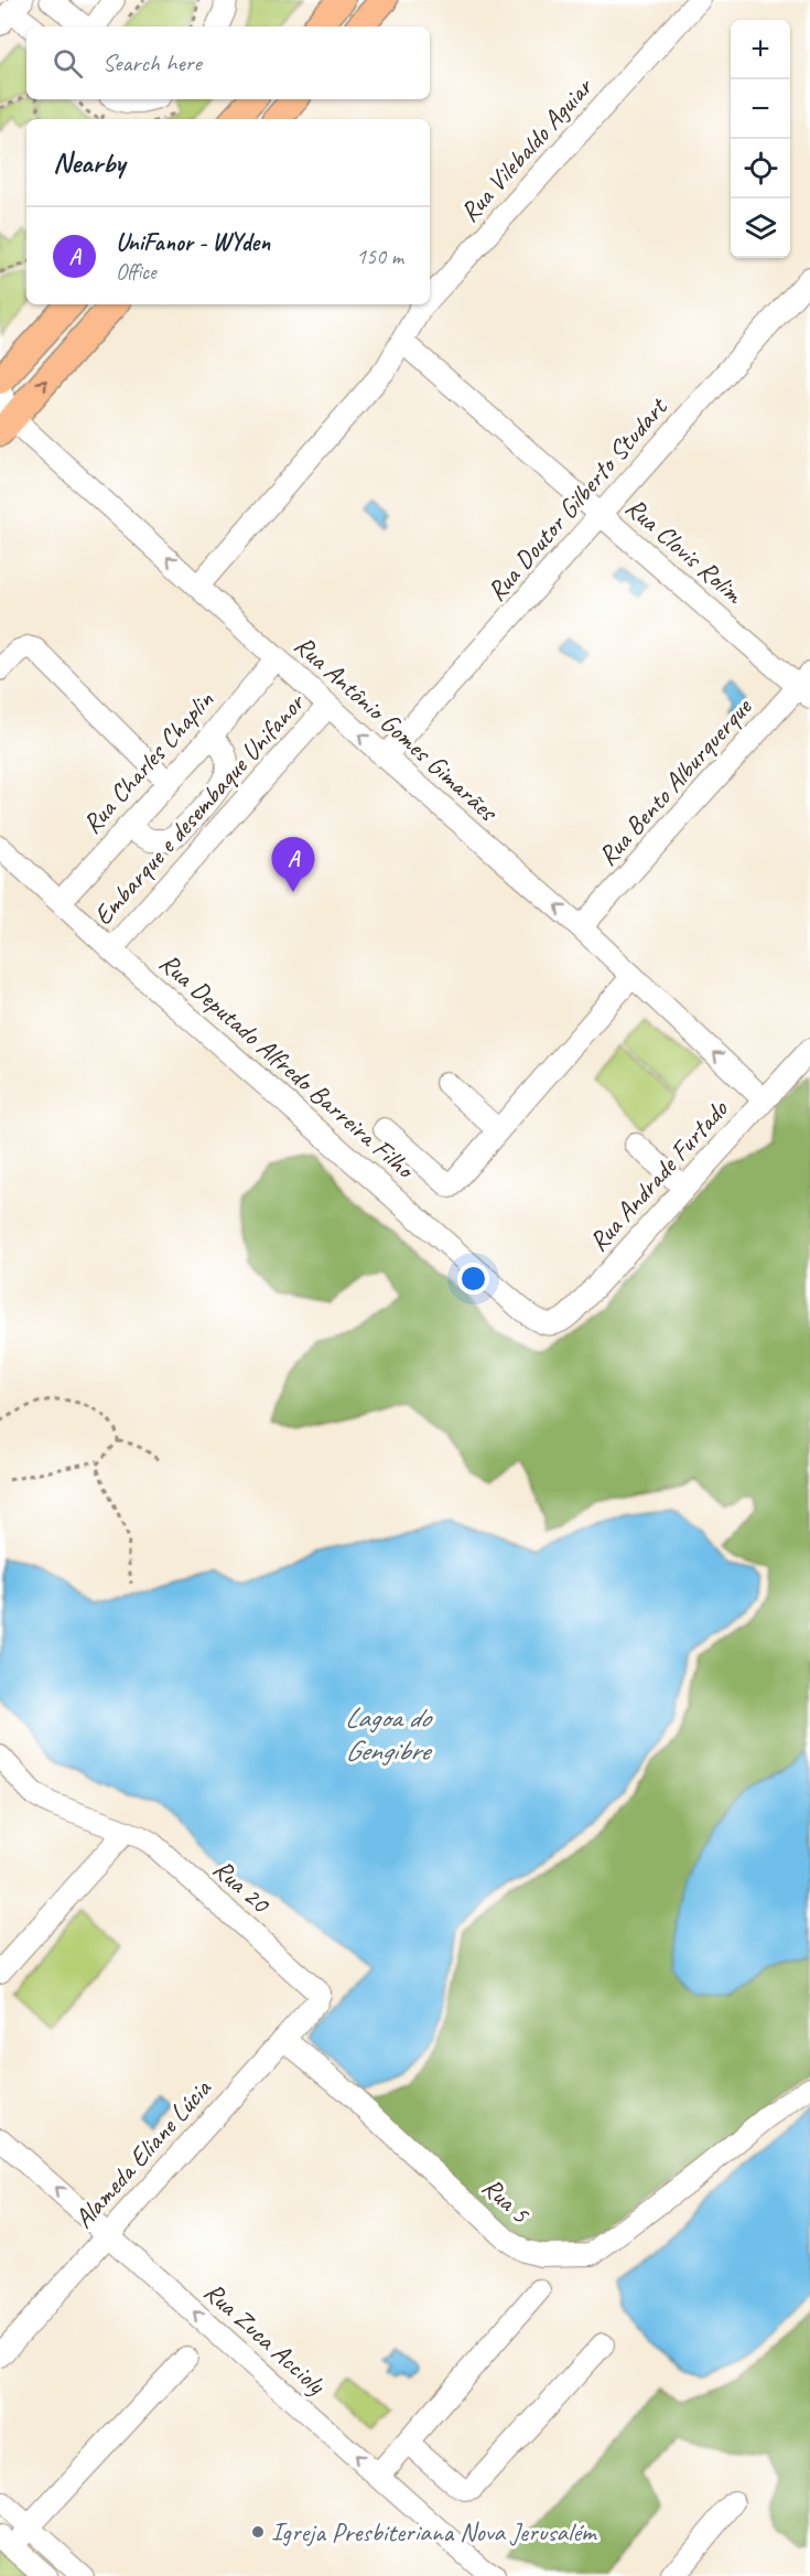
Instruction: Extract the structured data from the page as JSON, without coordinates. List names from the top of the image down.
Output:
{
  "streets": {
    "street": [
      "Rua Vilebaldo Aguiar",
      "Rua Doutor Gilberto Studart",
      "Rua Clovis Rolim",
      "Rua Antônio Gomes Gimarães",
      "Rua Charles Chaplin",
      "Rua Bento Alburquerque",
      "Embarque e desembaque Unifanor",
      "Rua Deputado Alfredo Barreira Filho",
      "Rua Andrade Furtado",
      "Rua 20",
      "Alameda Eliane Lúcia",
      "Rua 5",
      "Rua Zuca Accioly"
    ]
  },
  "crossings": [
    ["Rua Vilebaldo Aguiar", "Rua Clovis Rolim"],
    ["Rua Vilebaldo Aguiar", "Rua Antônio Gomes Gimarães"],
    ["Rua Doutor Gilberto Studart", "Rua Clovis Rolim"],
    ["Rua Doutor Gilberto Studart", "Rua Antônio Gomes Gimarães"],
    ["Rua Clovis Rolim", "Rua Bento Alburquerque"],
    ["Rua Antônio Gomes Gimarães", "Rua Charles Chaplin"],
    ["Rua Antônio Gomes Gimarães", "Rua Bento Alburquerque"],
    ["Rua Antônio Gomes Gimarães", "Embarque e desembaque Unifanor"],
    ["Rua Antônio Gomes Gimarães", "Rua Andrade Furtado"],
    ["Rua Charles Chaplin", "Rua Deputado Alfredo Barreira Filho"],
    ["Embarque e desembaque Unifanor", "Rua Deputado Alfredo Barreira Filho"],
    ["Rua Deputado Alfredo Barreira Filho", "Rua Andrade Furtado"],
    ["Rua 20", "Alameda Eliane Lúcia"],
    ["Alameda Eliane Lúcia", "Rua 5"],
    ["Alameda Eliane Lúcia", "Rua Zuca Accioly"]
  ],
  "one_way": ["Rua Antônio Gomes Gimarães", "Rua Zuca Accioly"],
  "water": ["Lagoa do Gengibre"],
  "places": ["Igreja Presbiteriana Nova Jerusalém"],
  "page": {
    "map_buttons": ["+", "−"],
    "search": "Search here",
    "heading": "Nearby",
    "list": [
      {
        "mark": "A",
        "name": "UniFanor - WYden",
        "note": "Office",
        "value": "150 m"
      }
    ],
    "pins": "A"
  }
}
